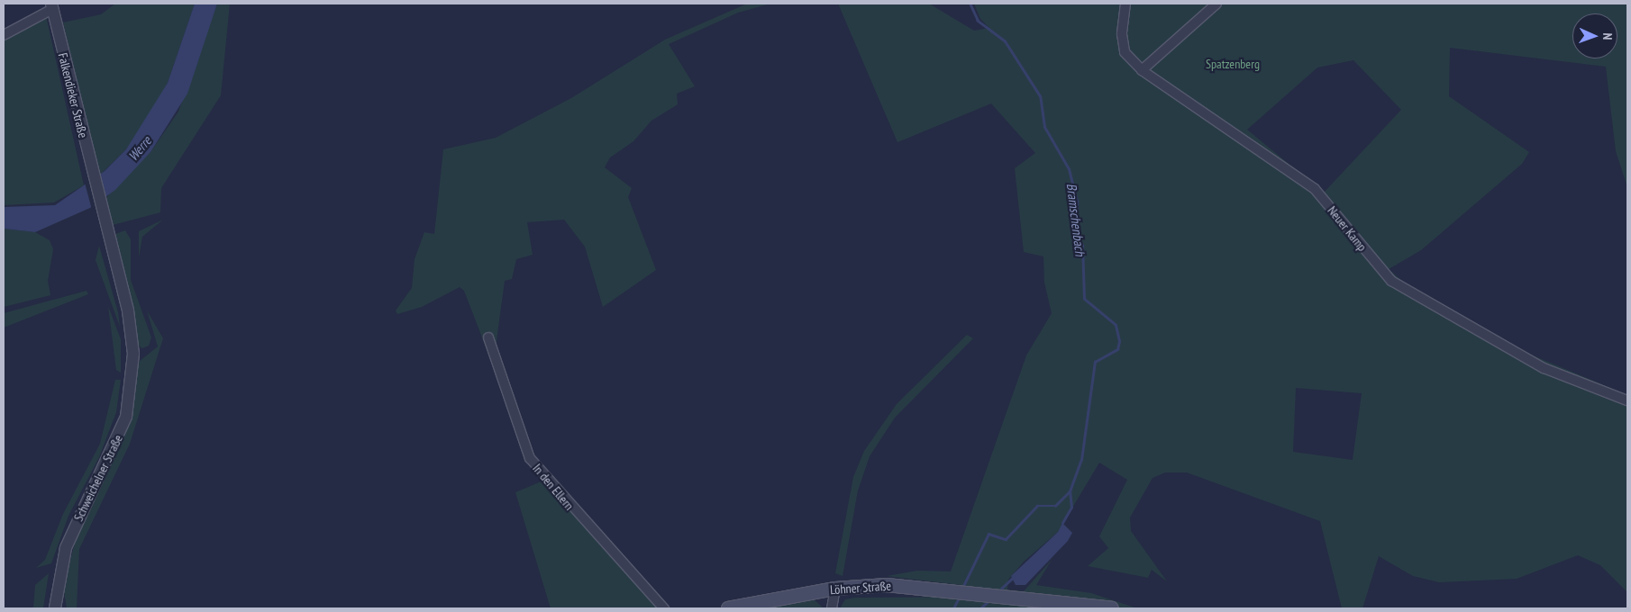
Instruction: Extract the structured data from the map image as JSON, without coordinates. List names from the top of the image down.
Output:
{
  "streets": {
    "main road": ["Löhner Straße"],
    "street": [
      "Falkendieker Straße",
      "Neuer Kamp",
      "Schweichelner Straße",
      "In den Ellern"
    ]
  },
  "crossings": [
    ["Falkendieker Straße", "Schweichelner Straße"]
  ],
  "water": ["Werre", "Bramschenbach"],
  "parks": ["Spatzenberg"],
  "north": "right"
}
